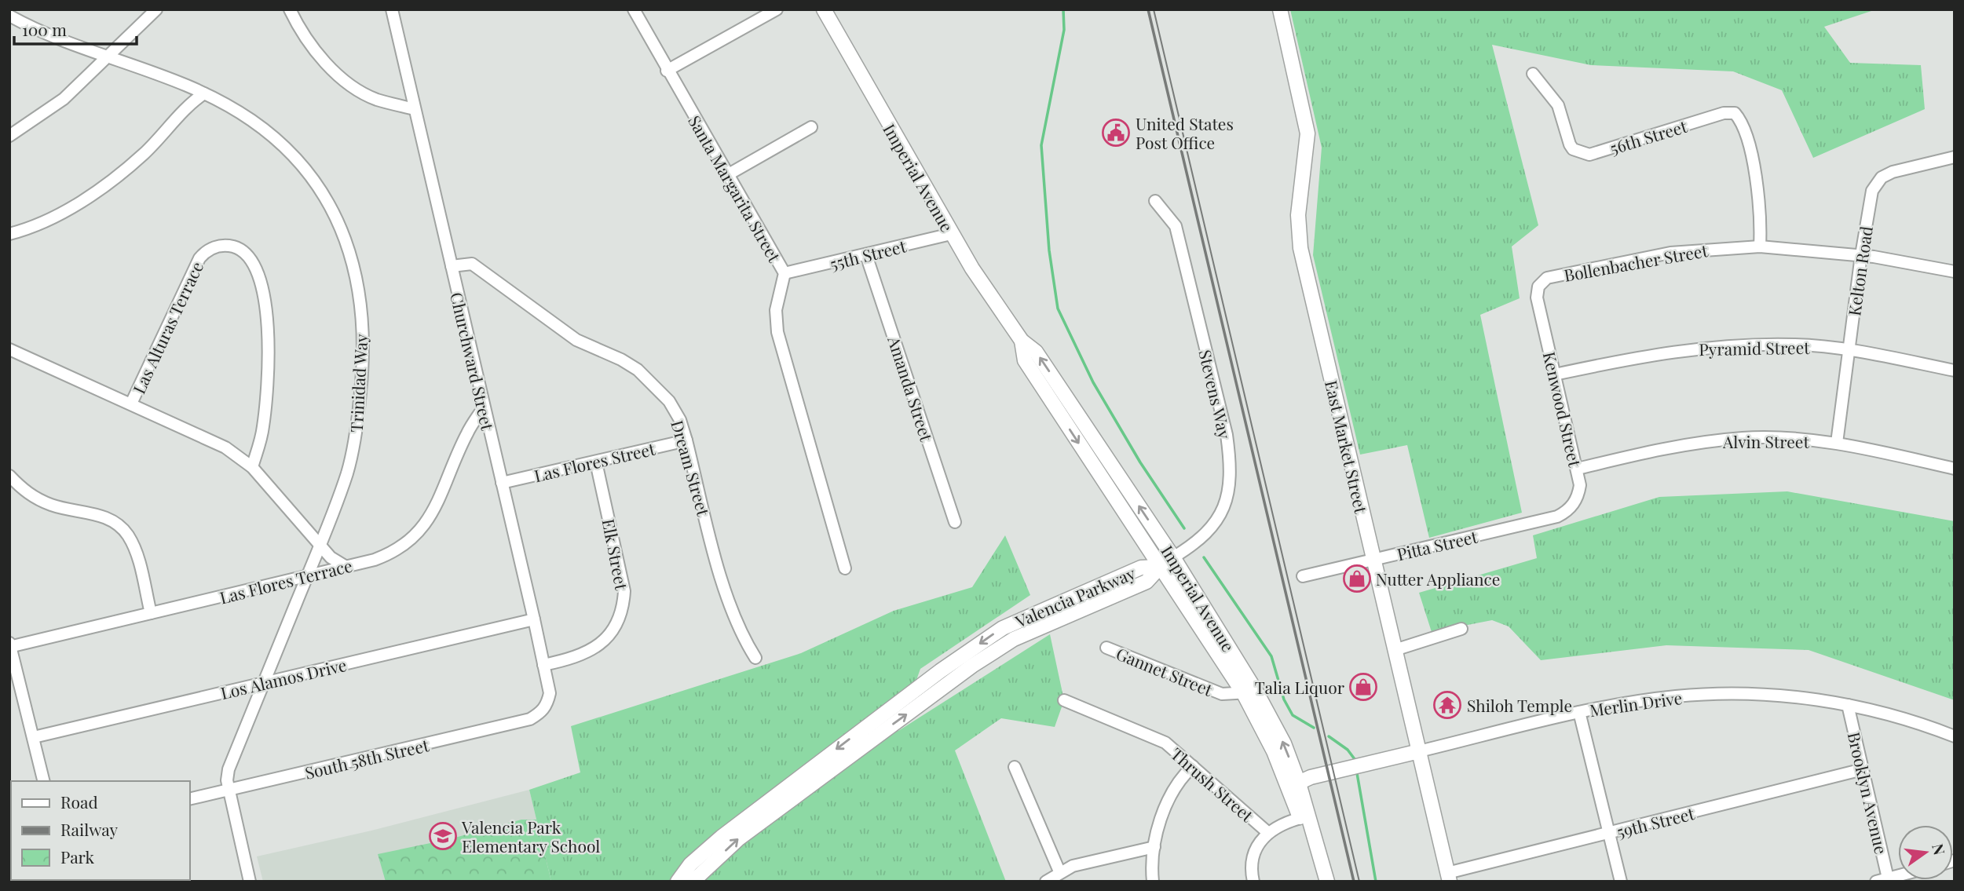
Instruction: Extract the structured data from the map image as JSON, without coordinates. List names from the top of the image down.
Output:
{
  "streets": {
    "main road": [
      "Imperial Avenue",
      "Stevens Way",
      "East Market Street",
      "Valencia Parkway",
      "Merlin Drive"
    ],
    "street": [
      "56th Street",
      "Santa Margarita Street",
      "55th Street",
      "Bollenbacher Street",
      "Kelton Road",
      "Las Alturas Terrace",
      "Pyramid Street",
      "Churchward Street",
      "Trinidad Way",
      "Amanda Street",
      "Kenwood Street",
      "Alvin Street",
      "Las Flores Street",
      "Dream Street",
      "Pitta Street",
      "Elk Street",
      "Las Flores Terrace",
      "Gannet Street",
      "Los Alamos Drive",
      "South 58th Street",
      "Thrush Street",
      "Brooklyn Avenue",
      "59th Street"
    ]
  },
  "crossings": [
    ["56th Street", "Bollenbacher Street"],
    ["Imperial Avenue", "55th Street"],
    ["Imperial Avenue", "Stevens Way"],
    ["Imperial Avenue", "Valencia Parkway"],
    ["Imperial Avenue", "Gannet Street"],
    ["Imperial Avenue", "Merlin Drive"],
    ["Santa Margarita Street", "55th Street"],
    ["55th Street", "Amanda Street"],
    ["Bollenbacher Street", "Kelton Road"],
    ["Bollenbacher Street", "Kenwood Street"],
    ["Kelton Road", "Pyramid Street"],
    ["Kelton Road", "Alvin Street"],
    ["Pyramid Street", "Kenwood Street"],
    ["Churchward Street", "Las Flores Street"],
    ["Churchward Street", "Dream Street"],
    ["Churchward Street", "Elk Street"],
    ["Churchward Street", "Las Flores Terrace"],
    ["Churchward Street", "Los Alamos Drive"],
    ["Churchward Street", "South 58th Street"],
    ["Trinidad Way", "Las Flores Terrace"],
    ["Trinidad Way", "Los Alamos Drive"],
    ["Trinidad Way", "South 58th Street"],
    ["Stevens Way", "Valencia Parkway"],
    ["Kenwood Street", "Alvin Street"],
    ["Kenwood Street", "Pitta Street"],
    ["East Market Street", "Pitta Street"],
    ["East Market Street", "Merlin Drive"],
    ["East Market Street", "59th Street"],
    ["Las Flores Street", "Dream Street"],
    ["Las Flores Street", "Elk Street"],
    ["Merlin Drive", "Brooklyn Avenue"],
    ["Brooklyn Avenue", "59th Street"]
  ],
  "places": {
    "public building": ["United States Post Office"],
    "shop": ["Nutter Appliance", "Talia Liquor"],
    "temple": ["Shiloh Temple"],
    "school or university": ["Valencia Park Elementary School"]
  },
  "legend": ["Road", "Railway", "Park"],
  "scale_bar": "100 m",
  "north": "right"
}
